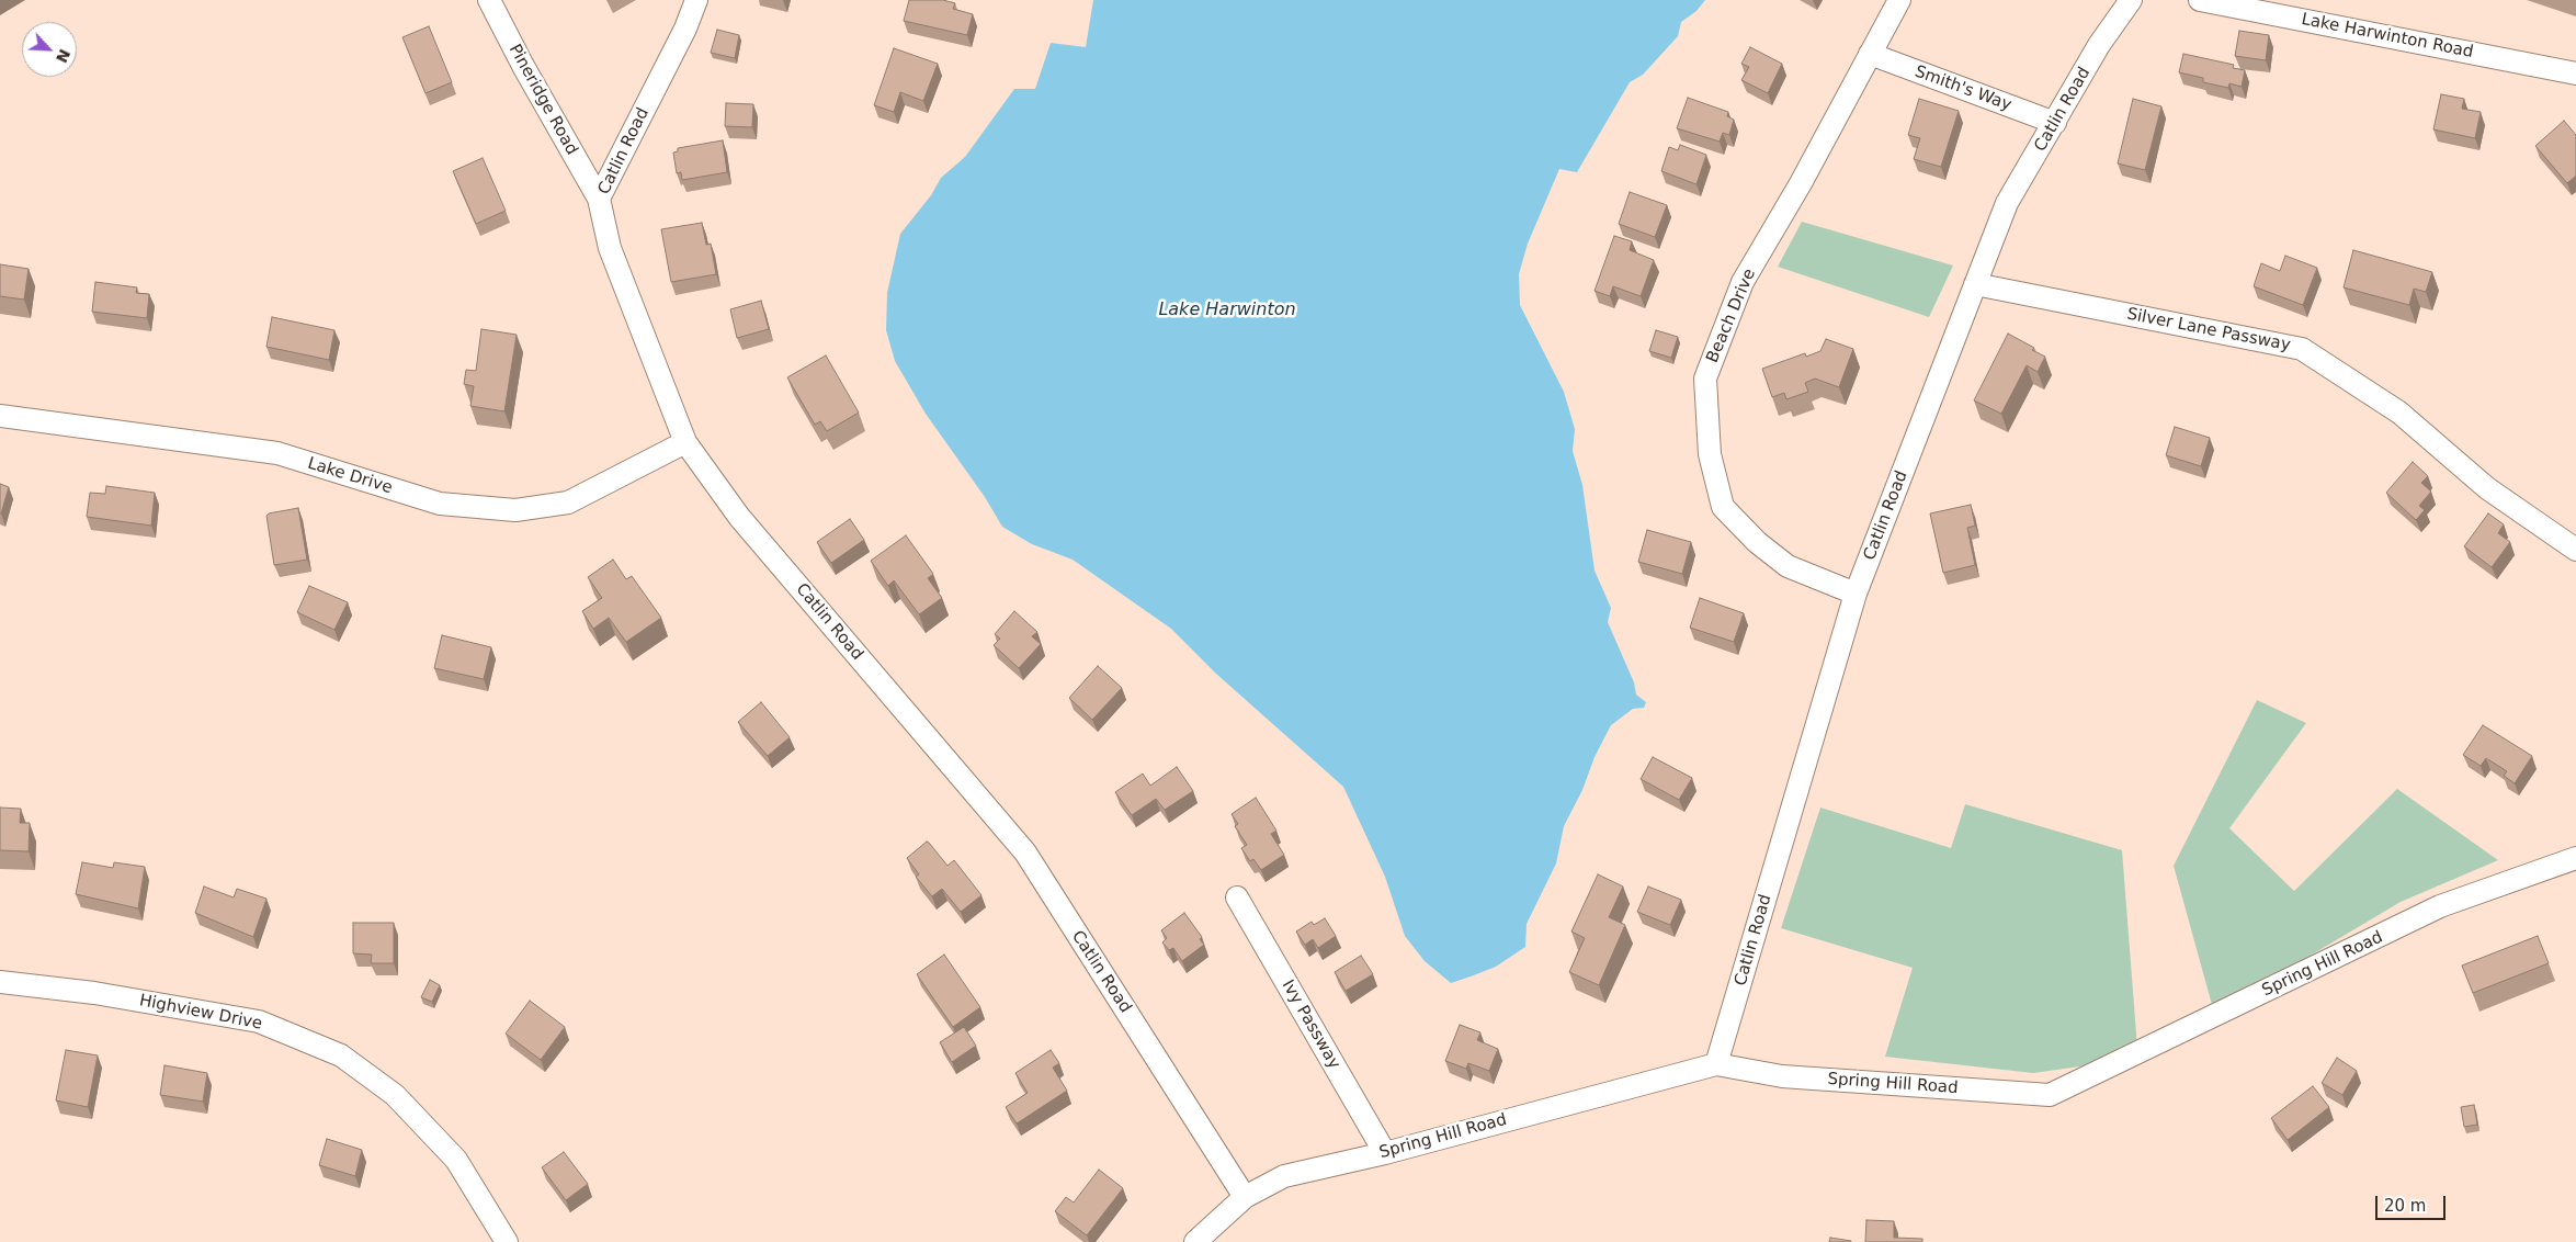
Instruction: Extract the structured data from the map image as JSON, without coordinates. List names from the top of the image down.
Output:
{
  "streets": {
    "street": [
      "Lake Harwinton Road",
      "Smith's Way",
      "Pineridge Road",
      "Catlin Road",
      "Beach Drive",
      "Silver Lane Passway",
      "Lake Drive",
      "Spring Hill Road",
      "Highview Drive",
      "Ivy Passway"
    ]
  },
  "crossings": [
    ["Smith's Way", "Catlin Road"],
    ["Smith's Way", "Beach Drive"],
    ["Pineridge Road", "Catlin Road"],
    ["Catlin Road", "Beach Drive"],
    ["Catlin Road", "Silver Lane Passway"],
    ["Catlin Road", "Lake Drive"],
    ["Catlin Road", "Spring Hill Road"],
    ["Spring Hill Road", "Ivy Passway"]
  ],
  "water": ["Lake Harwinton"],
  "scale_bar": "20 m",
  "north": "bottom right"
}
